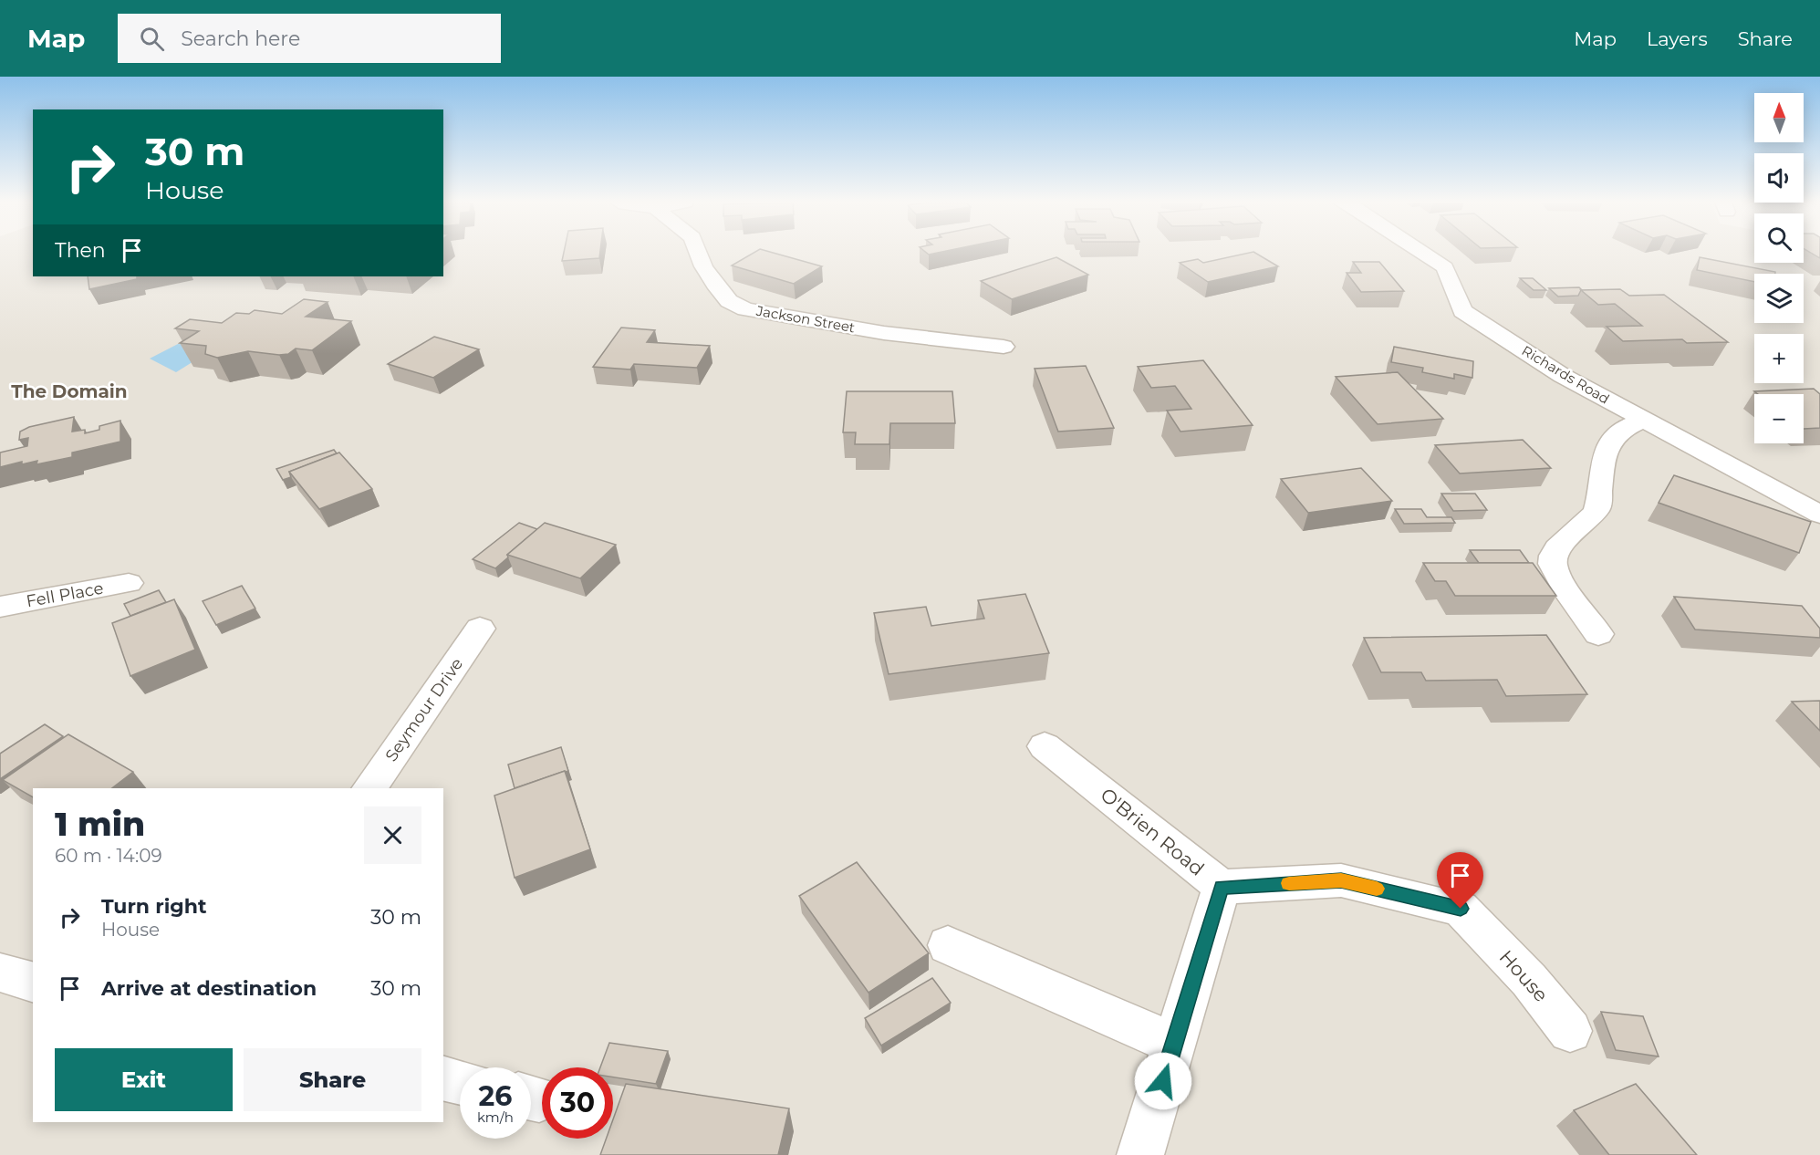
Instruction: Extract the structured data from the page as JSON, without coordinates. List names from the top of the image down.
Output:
{
  "streets": {
    "street": [
      "Jackson Street",
      "Richards Road",
      "Fell Place",
      "Seymour Drive",
      "O'Brien Road",
      "House"
    ]
  },
  "crossings": [
    ["O'Brien Road", "House"]
  ],
  "districts": ["The Domain"],
  "north": "top",
  "page": {
    "header": "Map",
    "search": "Search here",
    "nav": ["Map", "Layers", "Share"],
    "map_buttons": ["+", "−"],
    "turn": ["30 m", "House"],
    "then": "Then",
    "heading": ["1 min", "60 m · 14:09"],
    "list": [
      {
        "name": "Turn right",
        "note": "House",
        "value": "30 m"
      },
      {
        "name": "Arrive at destination",
        "value": "30 m"
      }
    ],
    "buttons": ["Exit", "Share"],
    "speed": "26 km/h",
    "limit": "30"
  }
}
